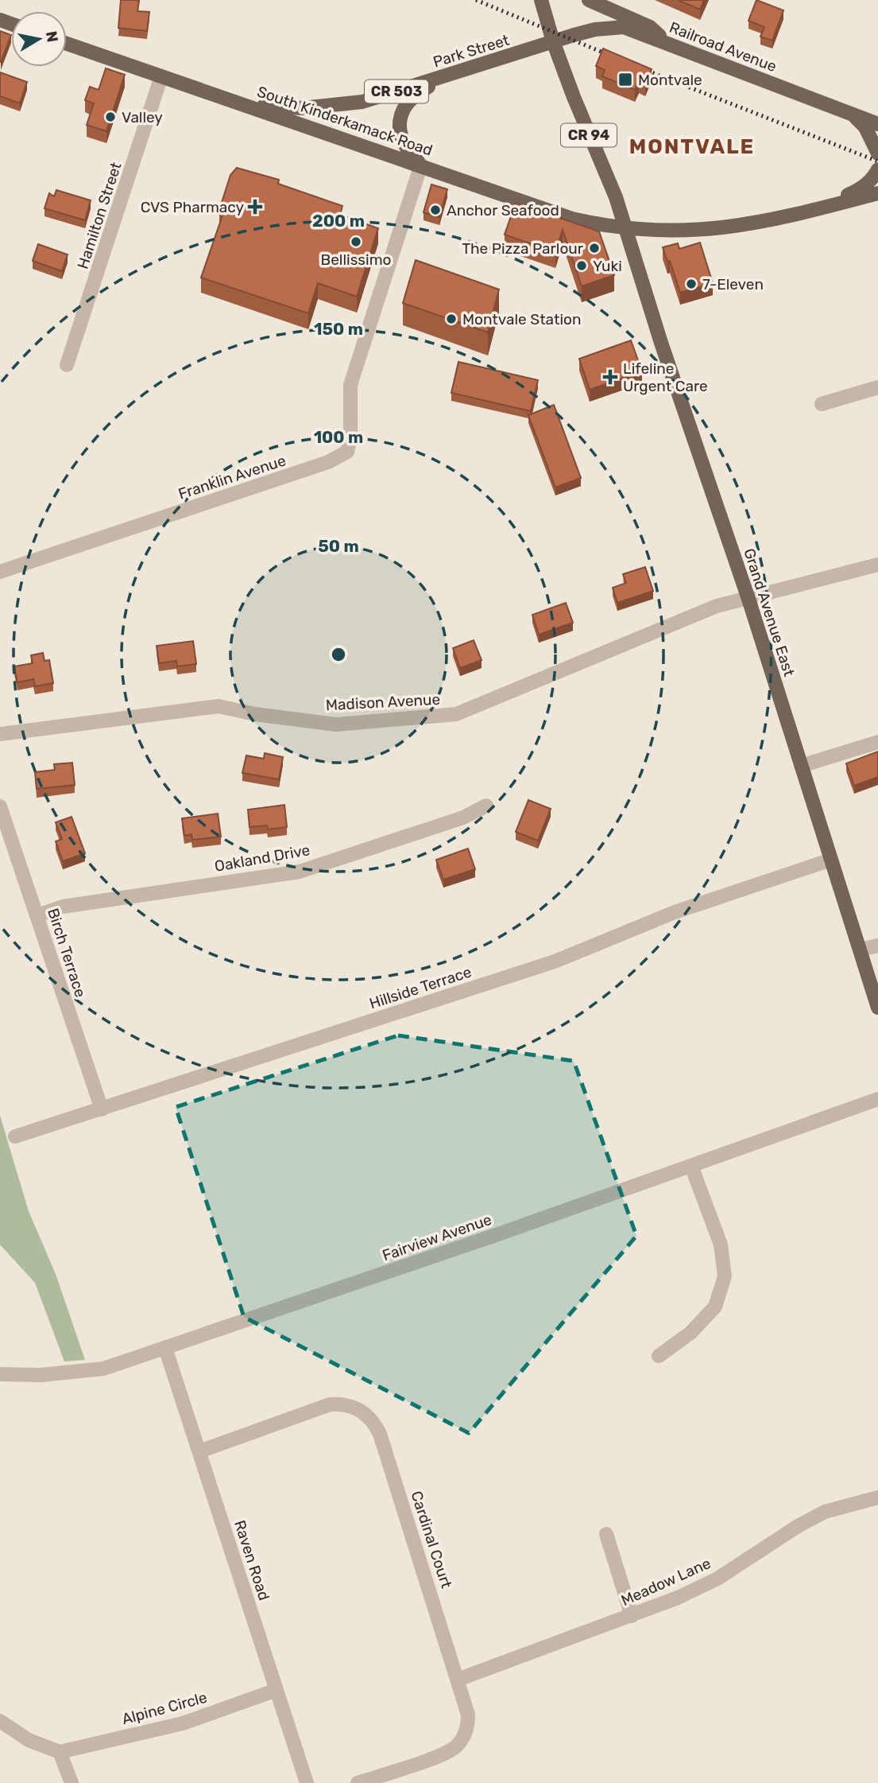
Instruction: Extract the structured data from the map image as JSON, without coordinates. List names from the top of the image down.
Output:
{
  "streets": {
    "main road": [
      "Railroad Avenue",
      "Park Street",
      "CR 503",
      "South Kinderkamack Road",
      "CR 94",
      "Grand Avenue East"
    ],
    "street": [
      "Hamilton Street",
      "Franklin Avenue",
      "Madison Avenue",
      "Oakland Drive",
      "Birch Terrace",
      "Hillside Terrace",
      "Fairview Avenue",
      "Cardinal Court",
      "Raven Road",
      "Meadow Lane",
      "Alpine Circle"
    ]
  },
  "crossings": [
    ["Railroad Avenue", "Park Street"],
    ["Railroad Avenue", "CR 94"],
    ["Park Street", "South Kinderkamack Road"],
    ["Park Street", "CR 94"],
    ["CR 503", "South Kinderkamack Road"],
    ["CR 503", "CR 94"],
    ["CR 503", "Grand Avenue East"],
    ["South Kinderkamack Road", "CR 94"],
    ["South Kinderkamack Road", "Hamilton Street"],
    ["South Kinderkamack Road", "Franklin Avenue"],
    ["South Kinderkamack Road", "Grand Avenue East"],
    ["CR 94", "Grand Avenue East"],
    ["Grand Avenue East", "Madison Avenue"],
    ["Grand Avenue East", "Hillside Terrace"],
    ["Oakland Drive", "Birch Terrace"],
    ["Birch Terrace", "Hillside Terrace"],
    ["Fairview Avenue", "Raven Road"],
    ["Cardinal Court", "Raven Road"],
    ["Cardinal Court", "Meadow Lane"],
    ["Raven Road", "Alpine Circle"]
  ],
  "districts": ["MONTVALE"],
  "places": {
    "transit": ["Montvale"],
    "other": [
      "Valley",
      "Anchor Seafood",
      "Bellissimo",
      "The Pizza Parlour",
      "Yuki",
      "7-Eleven",
      "Montvale Station"
    ],
    "health": ["CVS Pharmacy", "Lifeline Urgent Care"]
  },
  "north": "right",
  "rings": [
    "200 m",
    "150 m",
    "100 m",
    "50 m"
  ]
}
